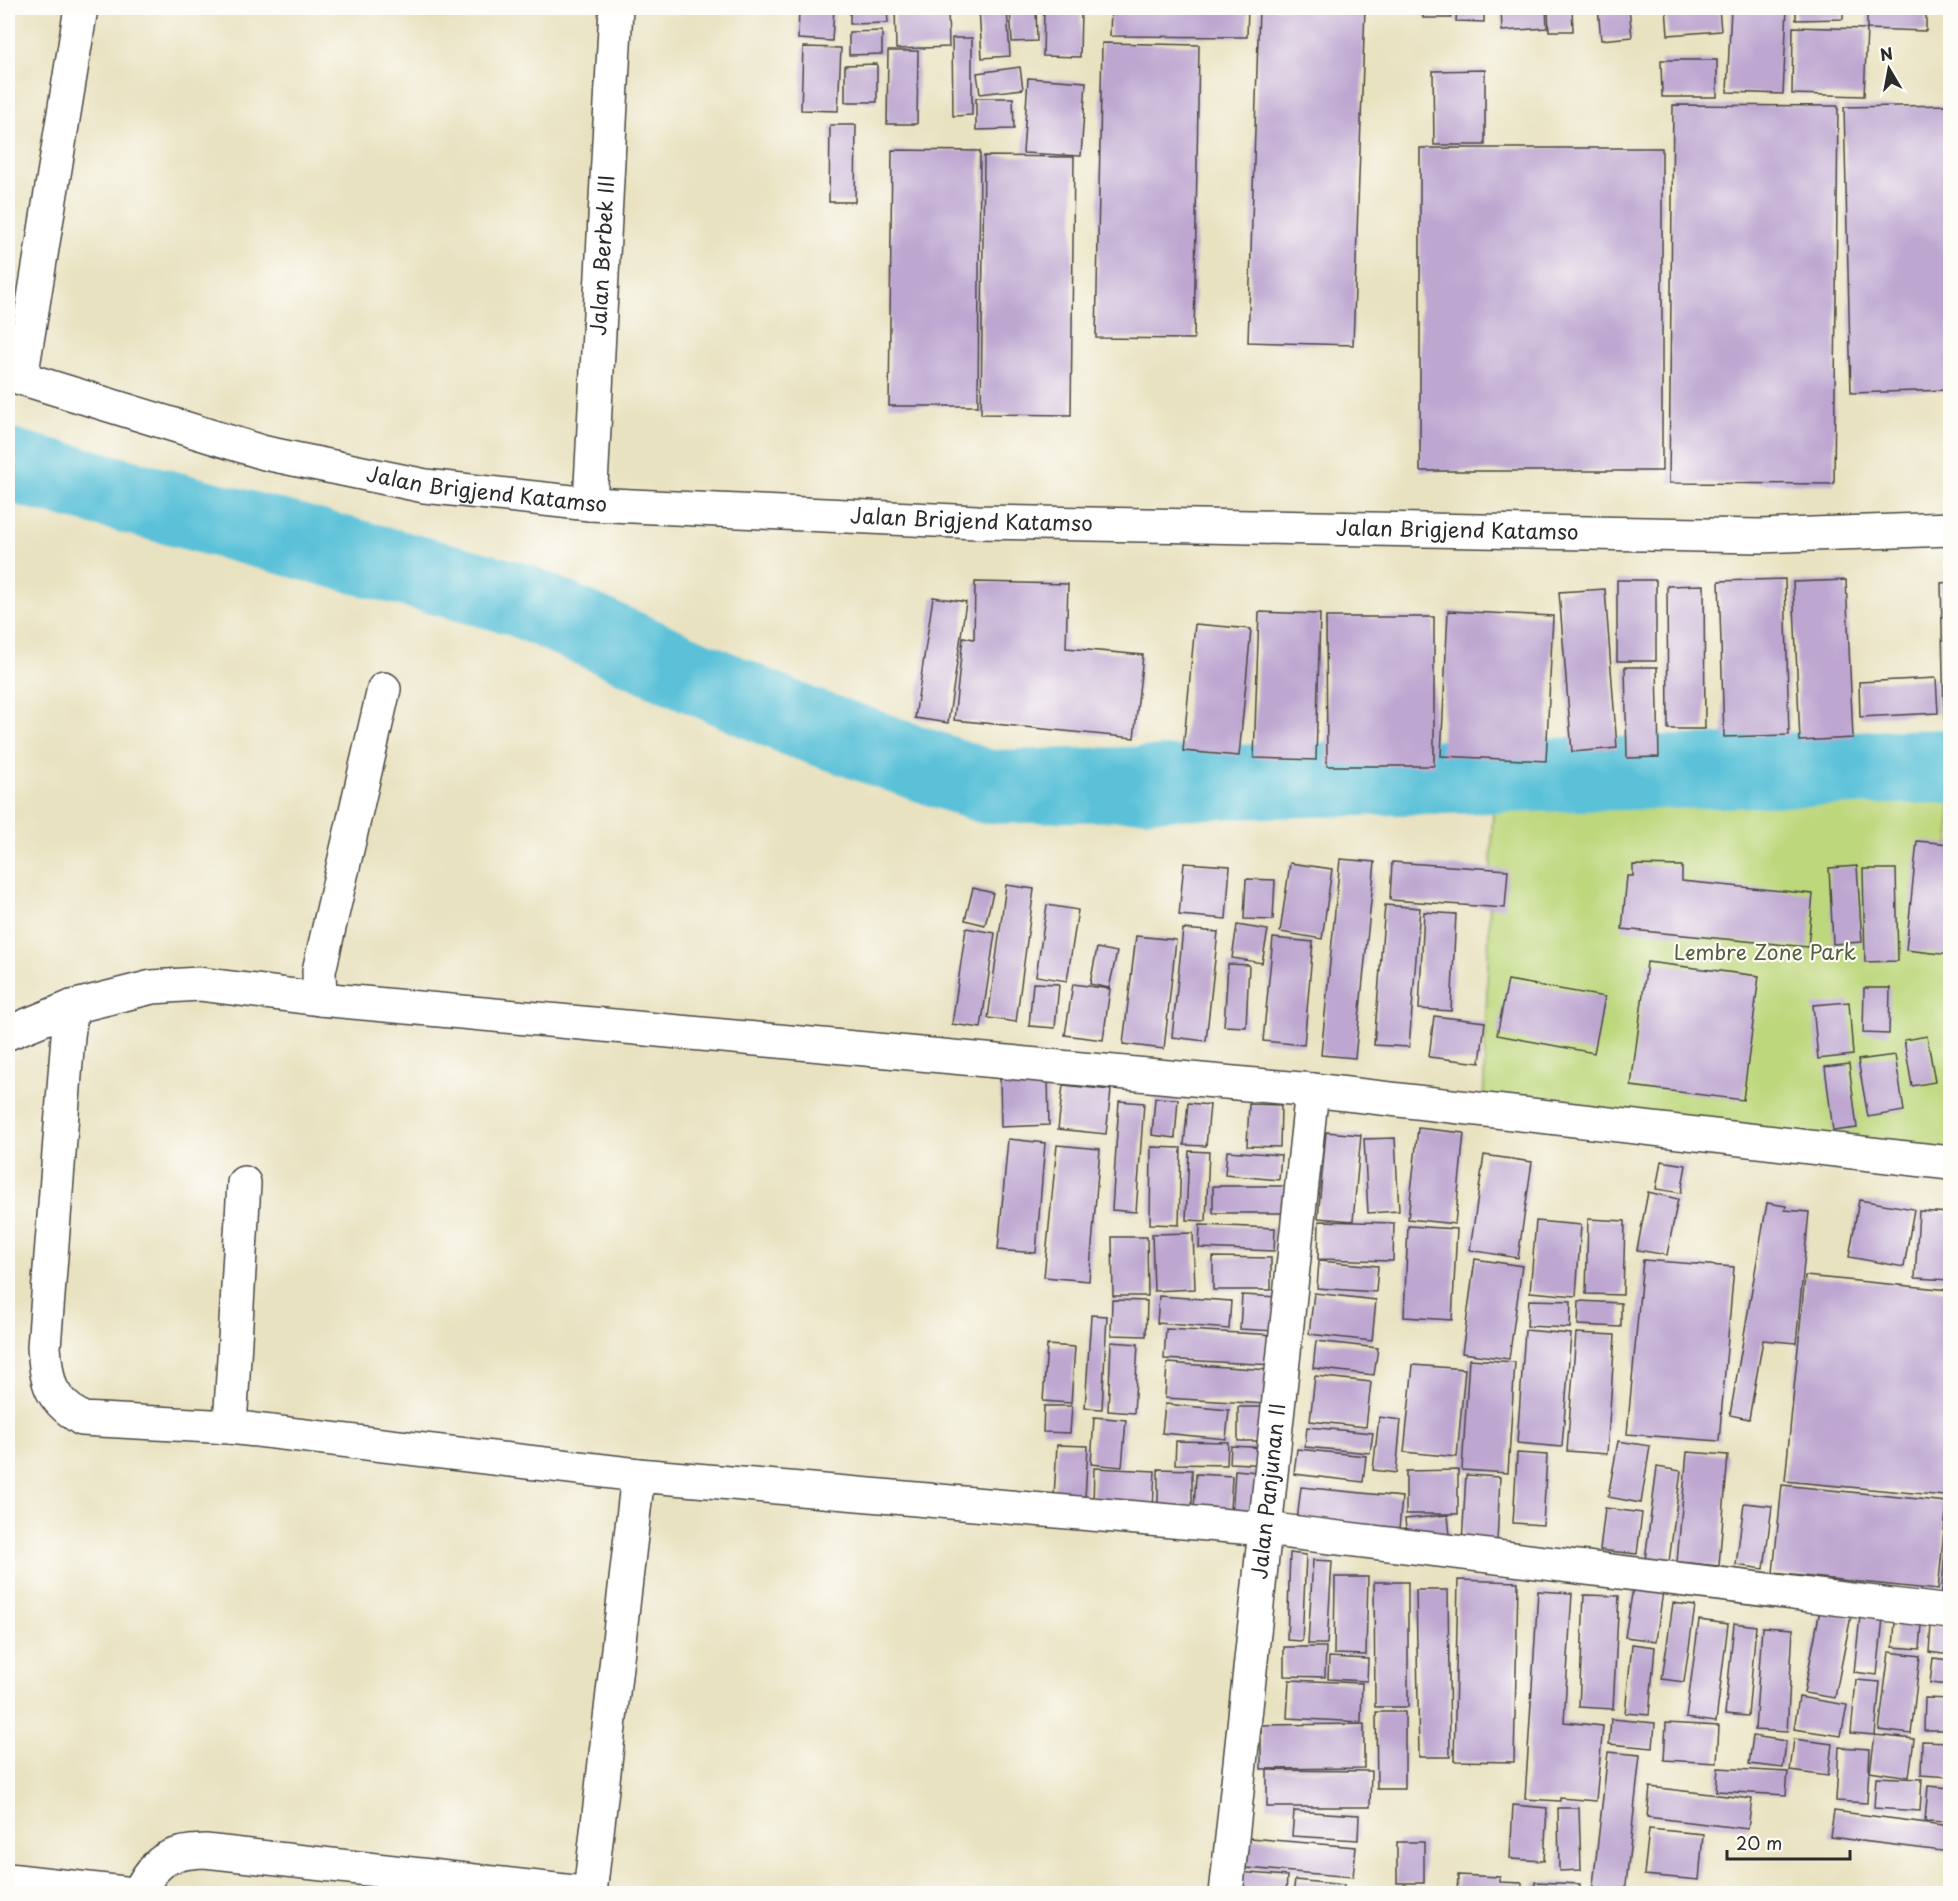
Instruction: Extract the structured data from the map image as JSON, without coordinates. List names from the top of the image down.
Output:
{
  "streets": {
    "street": ["Jalan Berbek III", "Jalan Brigjend Katamso", "Jalan Panjunan II"]
  },
  "crossings": [
    ["Jalan Berbek III", "Jalan Brigjend Katamso"]
  ],
  "parks": ["Lembre Zone Park"],
  "scale_bar": "20 m",
  "north": "top"
}
